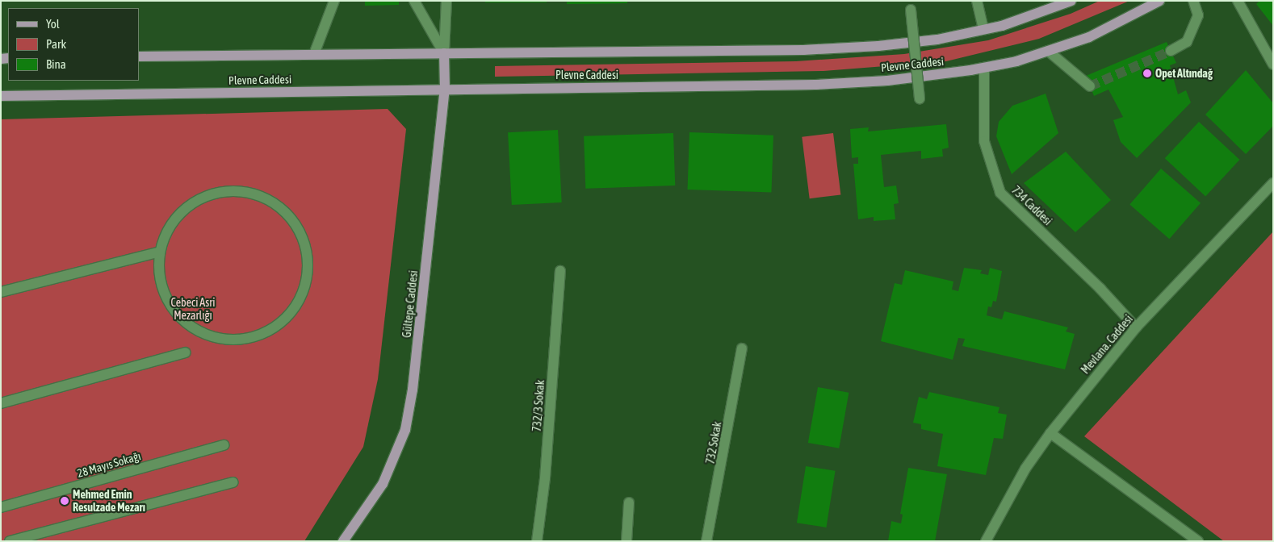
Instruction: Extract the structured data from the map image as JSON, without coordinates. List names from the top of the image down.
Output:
{
  "streets": {
    "main road": ["Plevne Caddesi", "Gültepe Caddesi"],
    "street": [
      "734 Caddesi",
      "Mevlana. Caddesi",
      "732/3 Sokak",
      "732 Sokak",
      "28 Mayıs Sokağı"
    ]
  },
  "crossings": [
    ["Plevne Caddesi", "734 Caddesi"],
    ["Plevne Caddesi", "Gültepe Caddesi"],
    ["734 Caddesi", "Mevlana. Caddesi"]
  ],
  "parks": ["Cebeci Asri Mezarlığı"],
  "places": ["Opet Altındağ", "Mehmed Emin Resulzade Mezarı"],
  "legend": ["Yol", "Park", "Bina"]
}
